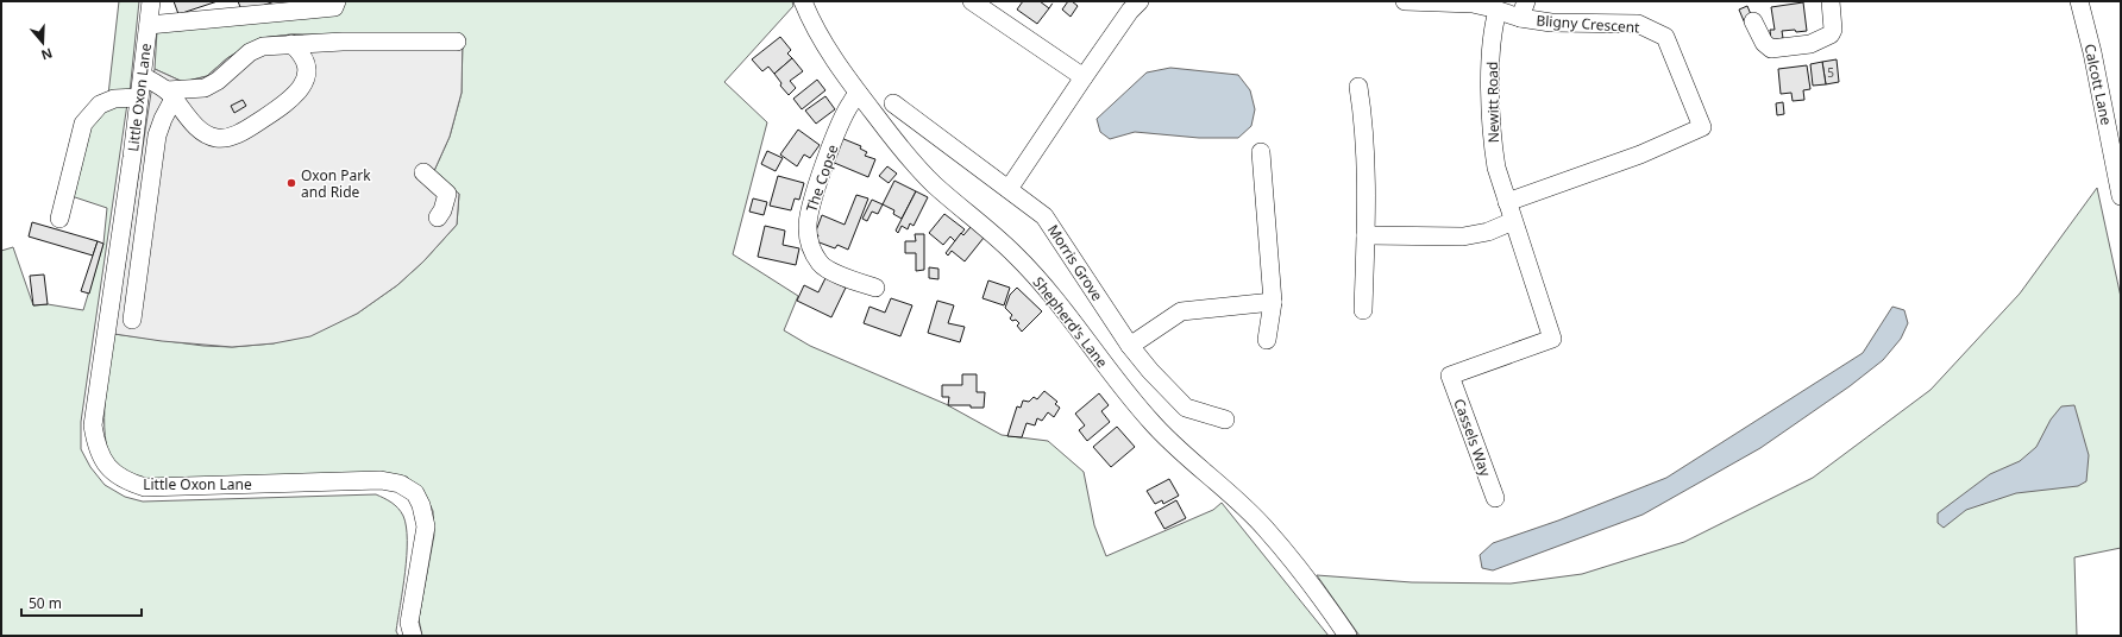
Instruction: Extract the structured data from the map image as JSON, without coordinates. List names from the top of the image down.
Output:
{
  "streets": {
    "street": [
      "Bligny Crescent",
      "Calcott Lane",
      "Little Oxon Lane",
      "Newitt Road",
      "The Copse",
      "Morris Grove",
      "Shepherd's Lane",
      "Cassels Way"
    ]
  },
  "crossings": [
    ["Bligny Crescent", "Newitt Road"],
    ["Newitt Road", "Cassels Way"],
    ["The Copse", "Shepherd's Lane"]
  ],
  "places": ["Oxon Park and Ride"],
  "house_numbers": ["5"],
  "scale_bar": "50 m",
  "north": "bottom"
}
